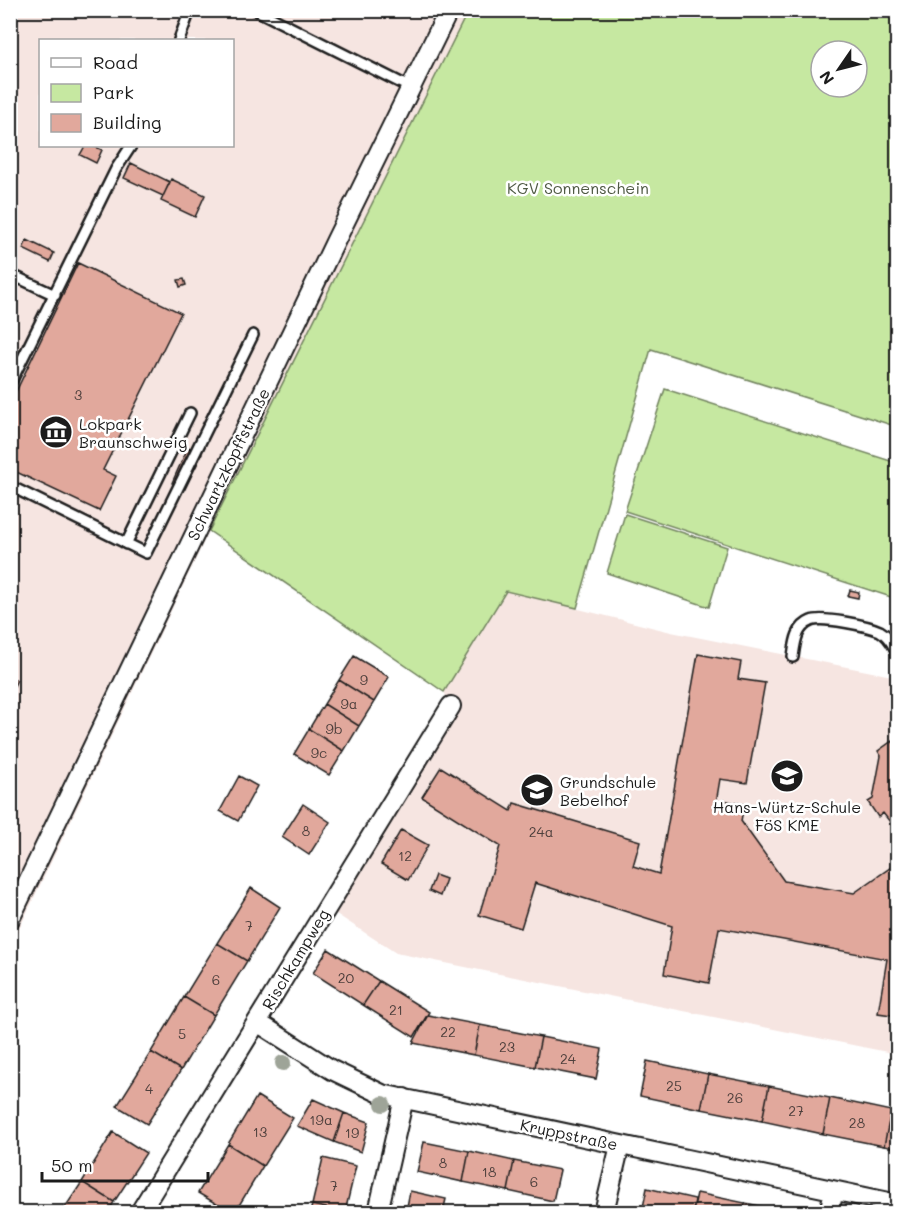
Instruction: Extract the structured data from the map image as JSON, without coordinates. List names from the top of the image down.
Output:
{
  "streets": {
    "street": ["Schwartzkopffstraße", "Rischkampweg", "Kruppstraße"]
  },
  "crossings": [
    ["Rischkampweg", "Kruppstraße"]
  ],
  "parks": ["KGV Sonnenschein"],
  "places": {
    "museum": ["Lokpark Braunschweig"],
    "school or university": ["Hans-Würtz-Schule FöS KME", "Grundschule Bebelhof"]
  },
  "house_numbers": [
    "3",
    "9",
    "9a",
    "9b",
    "9c",
    "8",
    "24a",
    "12",
    "7",
    "20",
    "6",
    "21",
    "22",
    "5",
    "23",
    "24",
    "25",
    "4",
    "26",
    "27",
    "19a",
    "28",
    "13",
    "19",
    "8",
    "18",
    "6",
    "7"
  ],
  "legend": ["Road", "Park", "Building"],
  "scale_bar": "50 m",
  "north": "bottom left"
}
